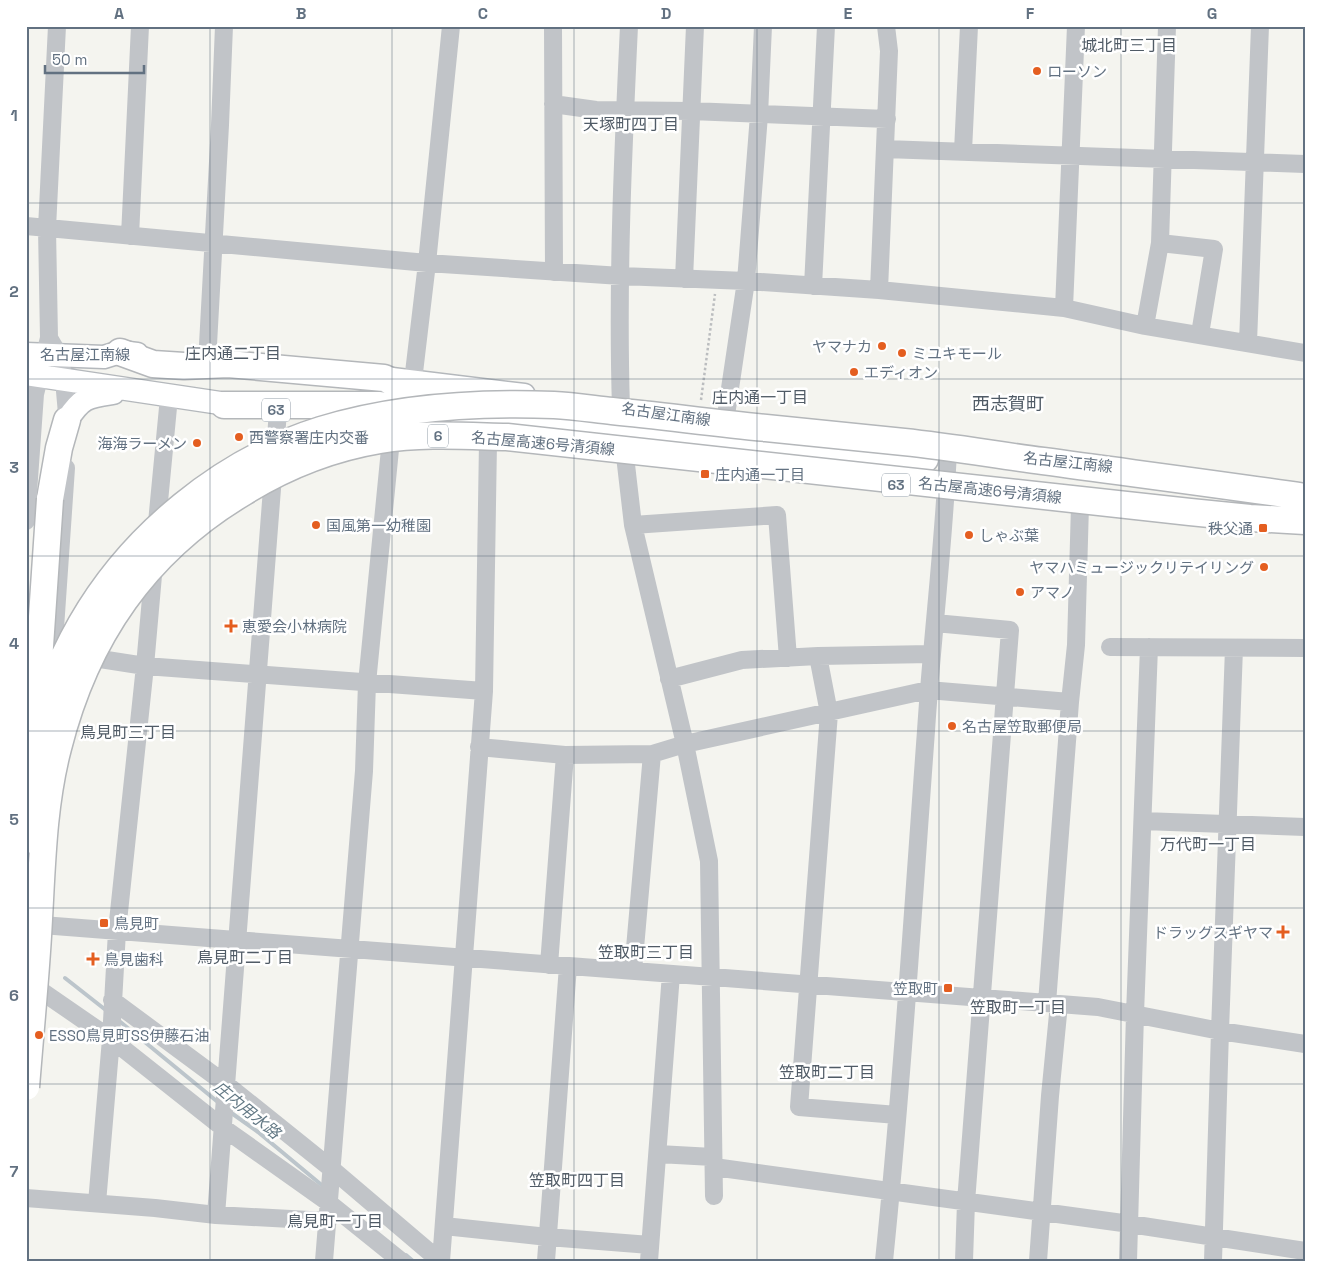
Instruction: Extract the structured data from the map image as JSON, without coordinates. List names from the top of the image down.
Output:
{
  "streets": {
    "highway": ["6", "名古屋高速6号清須線"],
    "main road": ["名古屋江南線", "63"]
  },
  "districts": [
    "城北町三丁目",
    "天塚町四丁目",
    "庄内通二丁目",
    "庄内通一丁目",
    "西志賀町",
    "鳥見町三丁目",
    "万代町一丁目",
    "笠取町三丁目",
    "鳥見町二丁目",
    "笠取町一丁目",
    "笠取町二丁目",
    "笠取町四丁目",
    "鳥見町一丁目"
  ],
  "water": ["庄内用水路"],
  "places": {
    "other": [
      "ローソン",
      "ヤマナカ",
      "ミユキモール",
      "エディオン",
      "西警察署庄内交番",
      "海海ラーメン",
      "国風第一幼稚園",
      "しゃぶ葉",
      "ヤマハミュージックリテイリング",
      "アマノ",
      "名古屋笠取郵便局",
      "ESSO鳥見町SS伊藤石油"
    ],
    "transit": [
      "庄内通一丁目",
      "秩父通",
      "鳥見町",
      "笠取町"
    ],
    "health": ["恵愛会小林病院", "ドラッグスギヤマ", "鳥見歯科"]
  },
  "scale_bar": "50 m",
  "grid": {
    "columns": [
      "A",
      "B",
      "C",
      "D",
      "E",
      "F",
      "G"
    ],
    "rows": [
      "1",
      "2",
      "3",
      "4",
      "5",
      "6",
      "7"
    ]
  }
}
